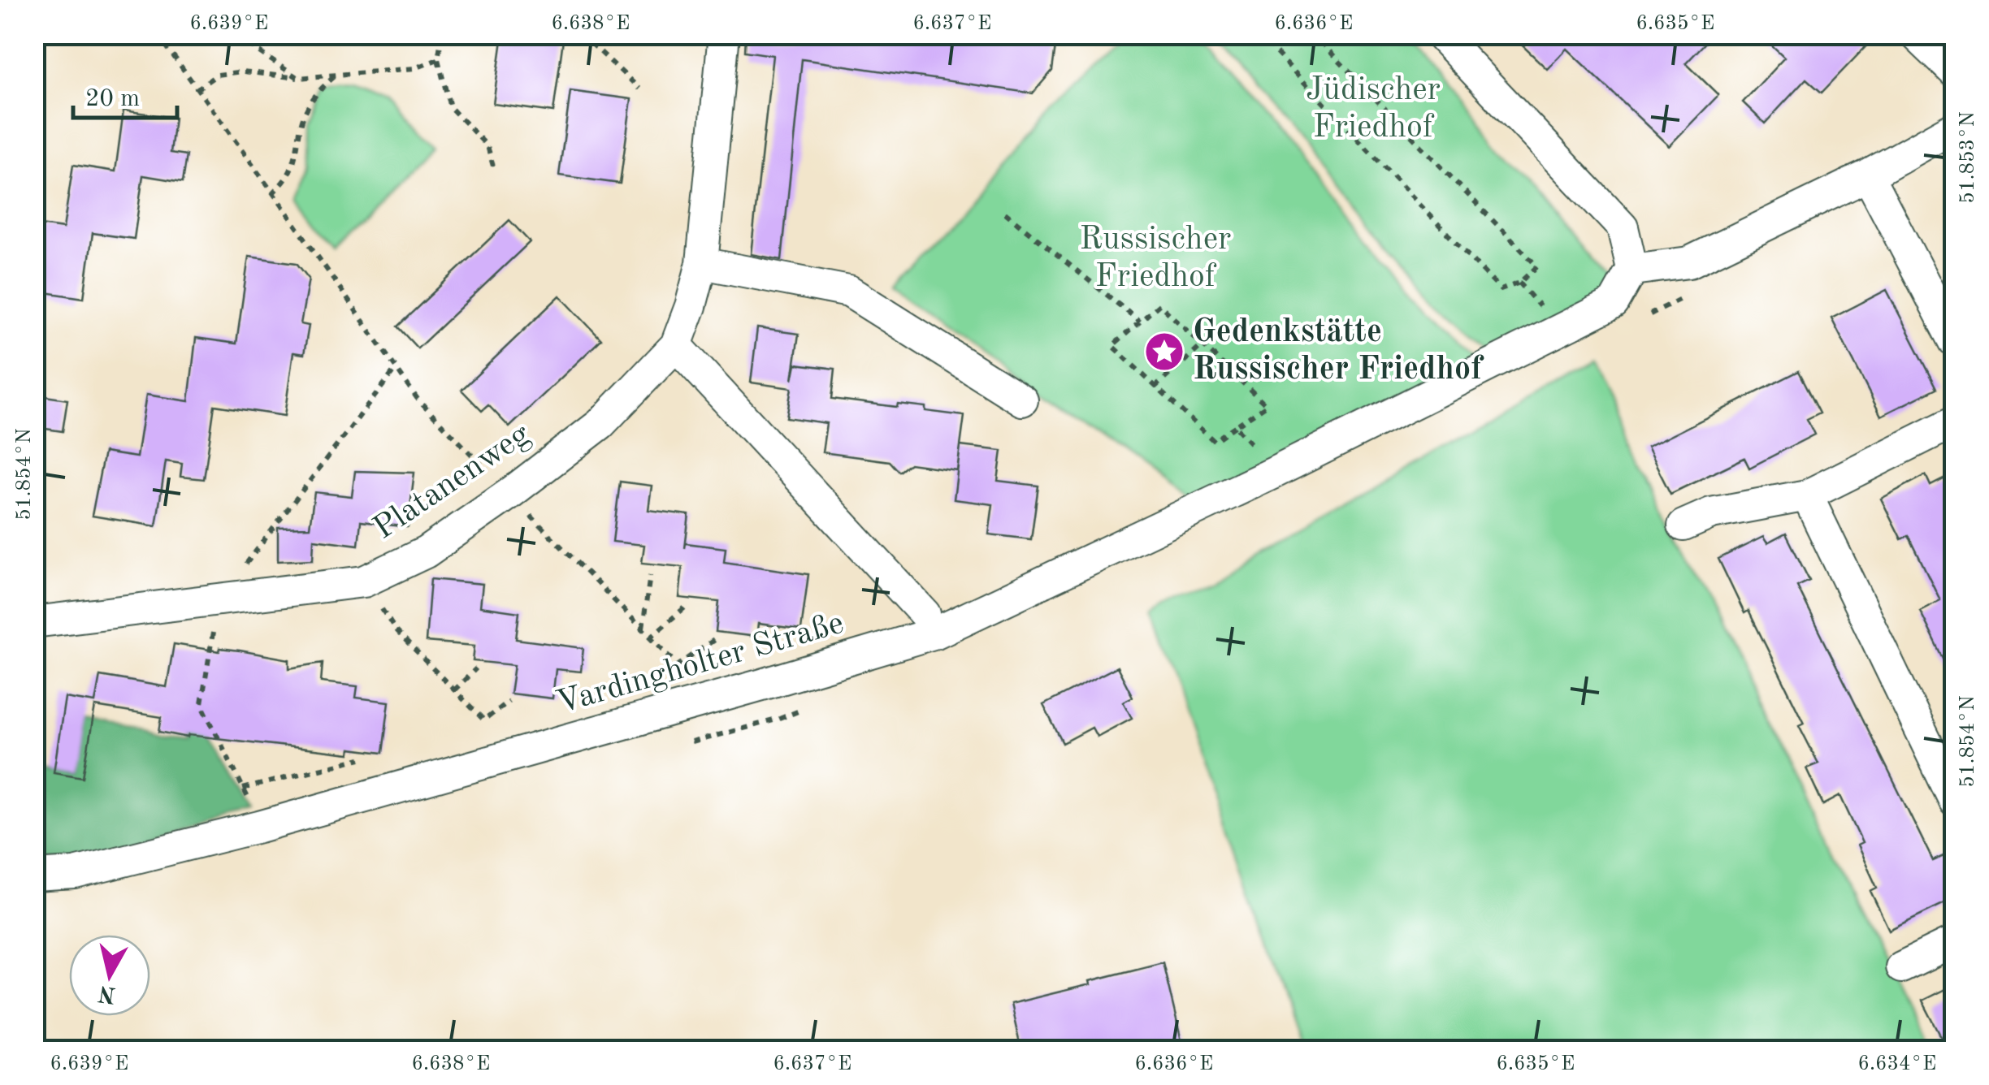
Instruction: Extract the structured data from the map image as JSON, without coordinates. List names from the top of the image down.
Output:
{
  "streets": {
    "street": ["Platanenweg", "Vardingholter Straße"]
  },
  "parks": ["Jüdischer Friedhof", "Russischer Friedhof"],
  "places": {
    "place": ["Gedenkstätte Russischer Friedhof"]
  },
  "scale_bar": "20 m",
  "north": "bottom",
  "coordinates": [
    "6.639°E",
    "6.638°E",
    "6.637°E",
    "6.636°E",
    "6.635°E",
    "51.853°N",
    "51.854°N",
    "6.634°E"
  ]
}
